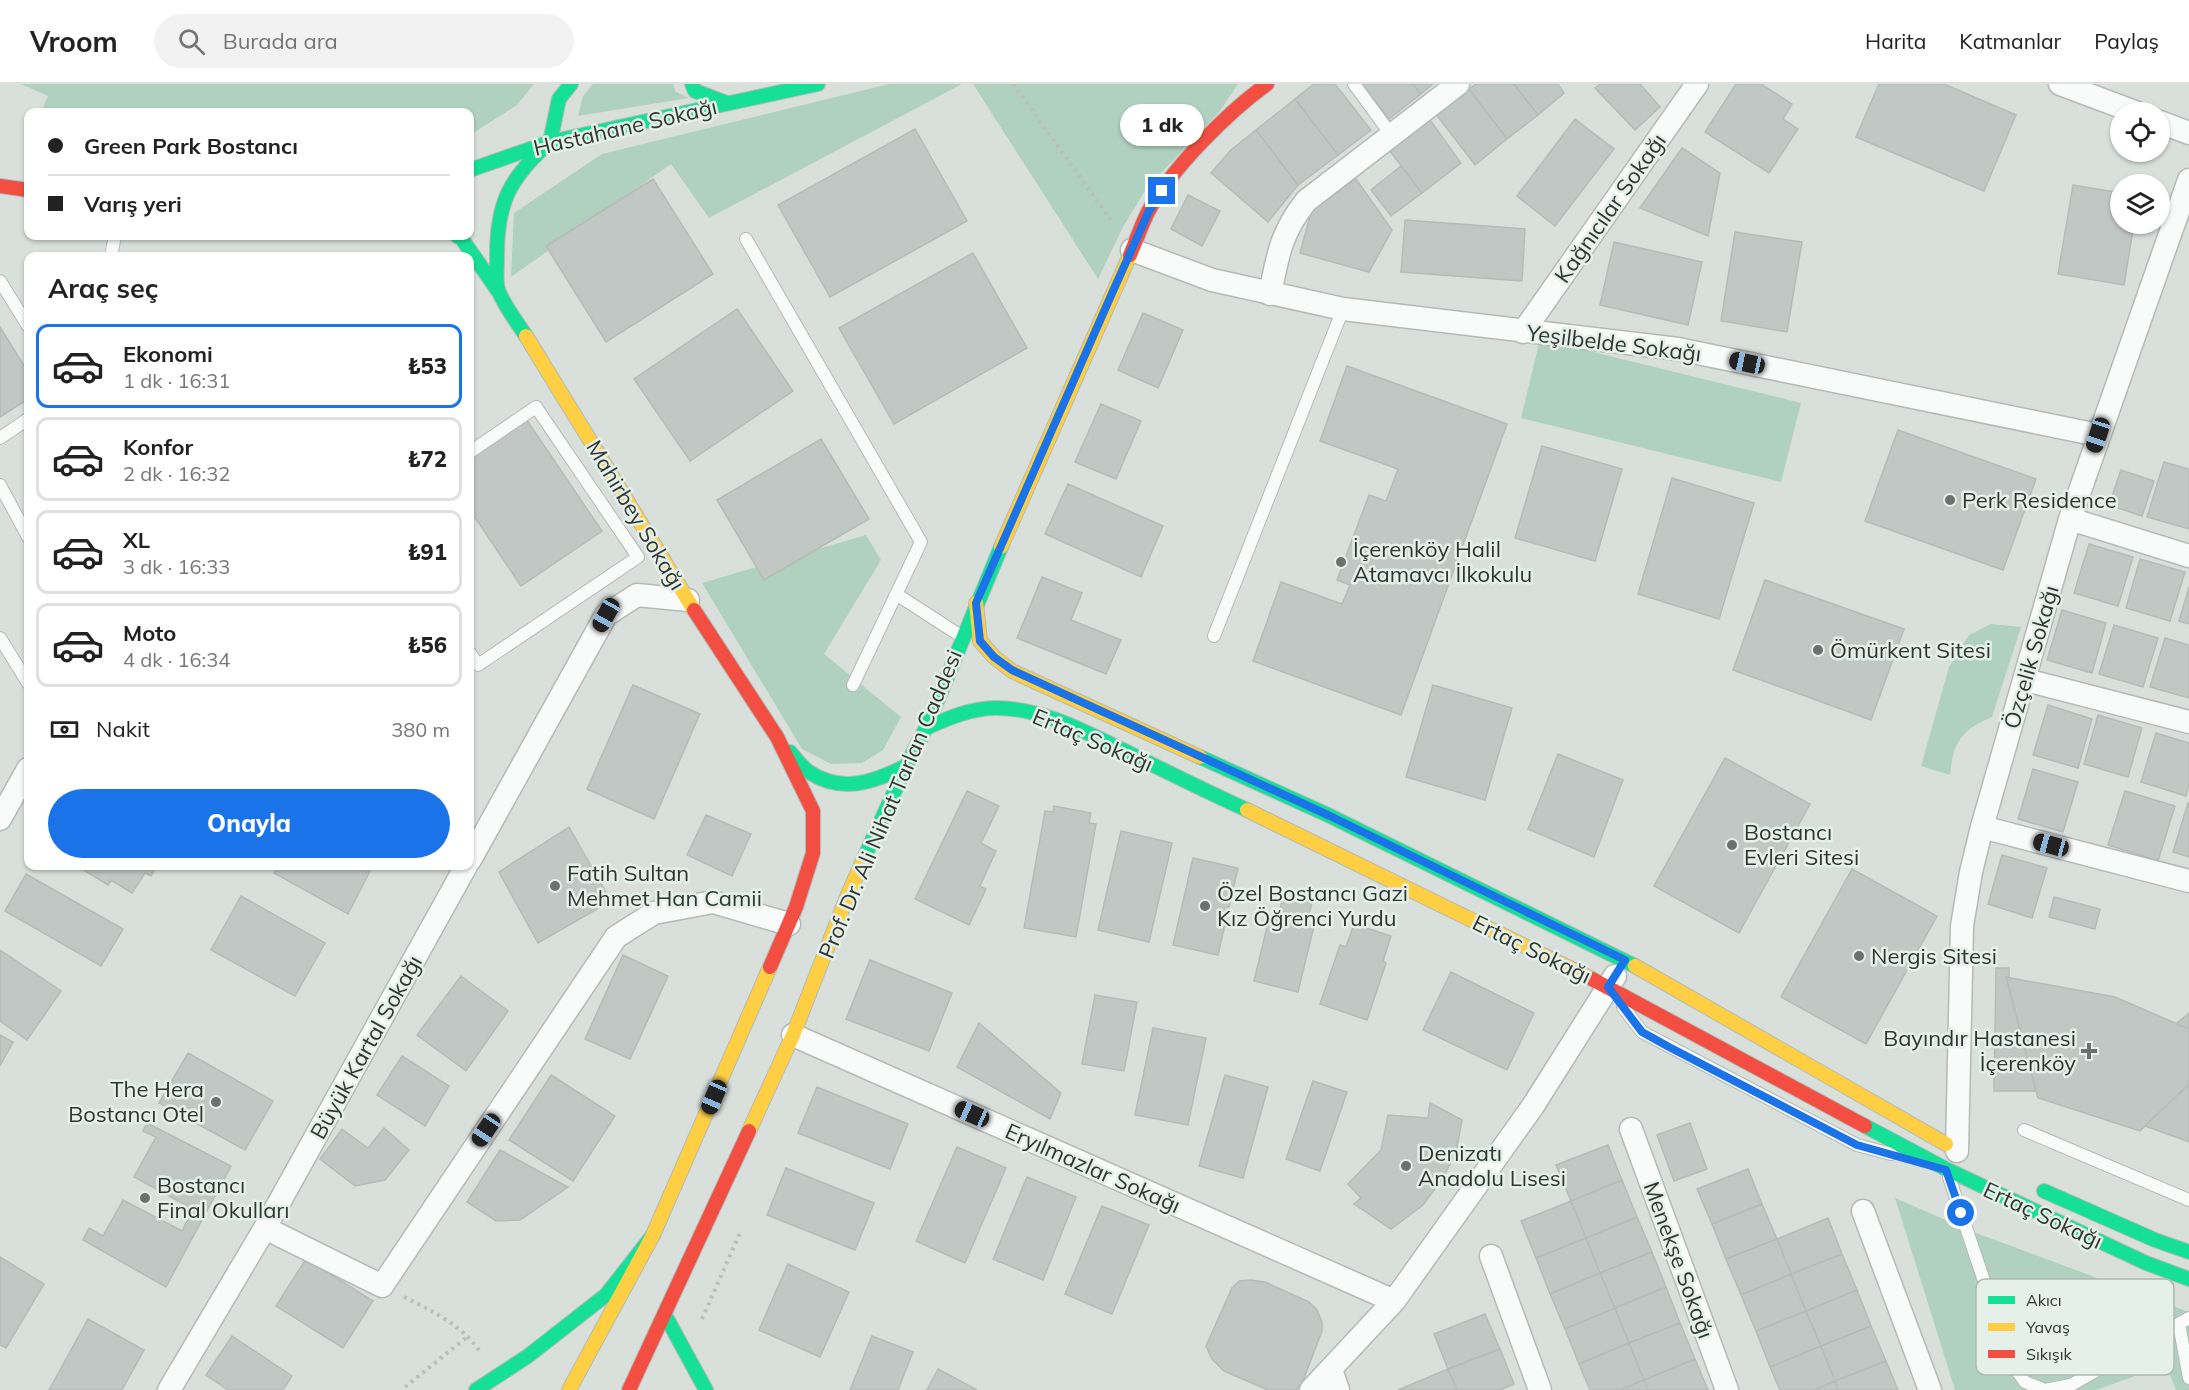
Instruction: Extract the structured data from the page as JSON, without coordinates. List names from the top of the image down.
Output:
{
  "streets": {
    "main road": [
      "Hastahane Sokağı",
      "Mahirbey Sokağı",
      "Ertaç Sokağı",
      "Prof. Dr. Ali Nihat Tarlan Caddesi"
    ],
    "street": [
      "Kağnıcılar Sokağı",
      "Yeşilbelde Sokağı",
      "Özçelik Sokağı",
      "Büyük Kartal Sokağı",
      "Eryılmazlar Sokağı",
      "Menekşe Sokağı"
    ]
  },
  "crossings": [
    ["Hastahane Sokağı", "Mahirbey Sokağı"],
    ["Kağnıcılar Sokağı", "Yeşilbelde Sokağı"],
    ["Yeşilbelde Sokağı", "Özçelik Sokağı"],
    ["Yeşilbelde Sokağı", "Prof. Dr. Ali Nihat Tarlan Caddesi"],
    ["Mahirbey Sokağı", "Prof. Dr. Ali Nihat Tarlan Caddesi"],
    ["Özçelik Sokağı", "Ertaç Sokağı"],
    ["Ertaç Sokağı", "Prof. Dr. Ali Nihat Tarlan Caddesi"],
    ["Prof. Dr. Ali Nihat Tarlan Caddesi", "Eryılmazlar Sokağı"]
  ],
  "places": {
    "other": [
      "Perk Residence",
      "İçerenköy Halil Atamavcı İlkokulu",
      "Ömürkent Sitesi",
      "Bostancı Evleri Sitesi",
      "Fatih Sultan Mehmet Han Camii",
      "Özel Bostancı Gazi Kız Öğrenci Yurdu",
      "Nergis Sitesi",
      "The Hera Bostancı Otel",
      "Denizatı Anadolu Lisesi",
      "Bostancı Final Okulları"
    ],
    "health": ["Bayındır Hastanesi İçerenköy"]
  },
  "legend": ["Akıcı", "Yavaş", "Sıkışık"],
  "page": {
    "header": "Vroom",
    "search": "Burada ara",
    "nav": ["Harita", "Katmanlar", "Paylaş"],
    "bubble": "1 dk",
    "banner": ["Green Park Bostancı", "Varış yeri"],
    "heading": "Araç seç",
    "list": [
      {
        "name": "Ekonomi",
        "note": "1 dk · 16:31",
        "value": "₺53"
      },
      {
        "name": "Konfor",
        "note": "2 dk · 16:32",
        "value": "₺72"
      },
      {
        "name": "XL",
        "note": "3 dk · 16:33",
        "value": "₺91"
      },
      {
        "name": "Moto",
        "note": "4 dk · 16:34",
        "value": "₺56"
      }
    ],
    "pay": ["Nakit", "380 m"],
    "buttons": "Onayla"
  }
}
